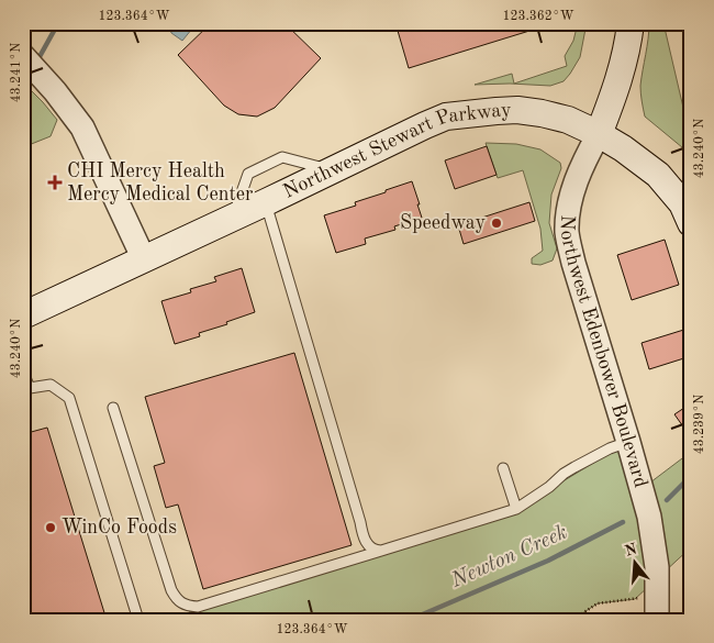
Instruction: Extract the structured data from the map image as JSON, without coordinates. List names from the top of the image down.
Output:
{
  "streets": {
    "main road": ["Northwest Stewart Parkway", "Northwest Edenbower Boulevard"]
  },
  "crossings": [
    ["Northwest Stewart Parkway", "Northwest Edenbower Boulevard"]
  ],
  "water": ["Newton Creek"],
  "places": {
    "health": ["CHI Mercy Health Mercy Medical Center"],
    "other": ["Speedway", "WinCo Foods"]
  },
  "north": "top",
  "coordinates": [
    "123.364°W",
    "123.362°W",
    "43.241°N",
    "43.240°N",
    "43.239°N"
  ]
}
